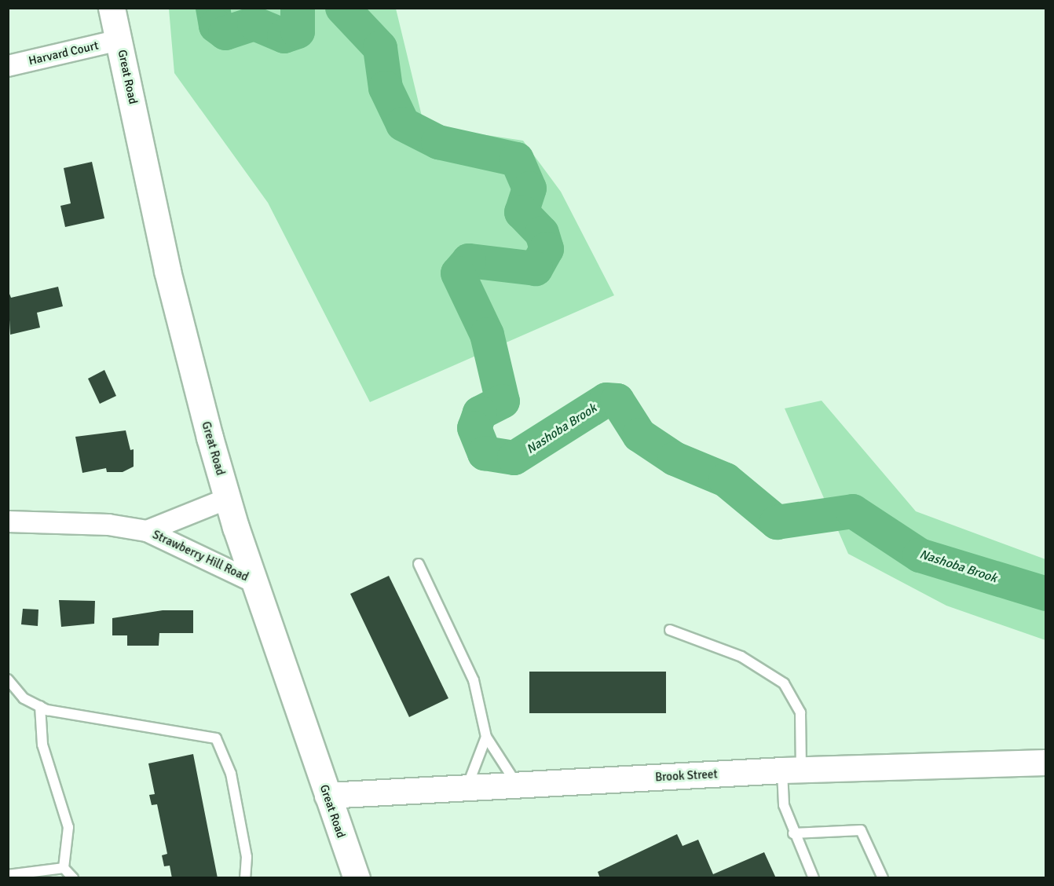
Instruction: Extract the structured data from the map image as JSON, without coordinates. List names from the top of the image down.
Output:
{
  "streets": {
    "main road": ["Great Road"],
    "street": ["Harvard Court", "Strawberry Hill Road", "Brook Street"]
  },
  "crossings": [
    ["Harvard Court", "Great Road"],
    ["Great Road", "Strawberry Hill Road"],
    ["Great Road", "Brook Street"]
  ],
  "water": ["Nashoba Brook"]
}
